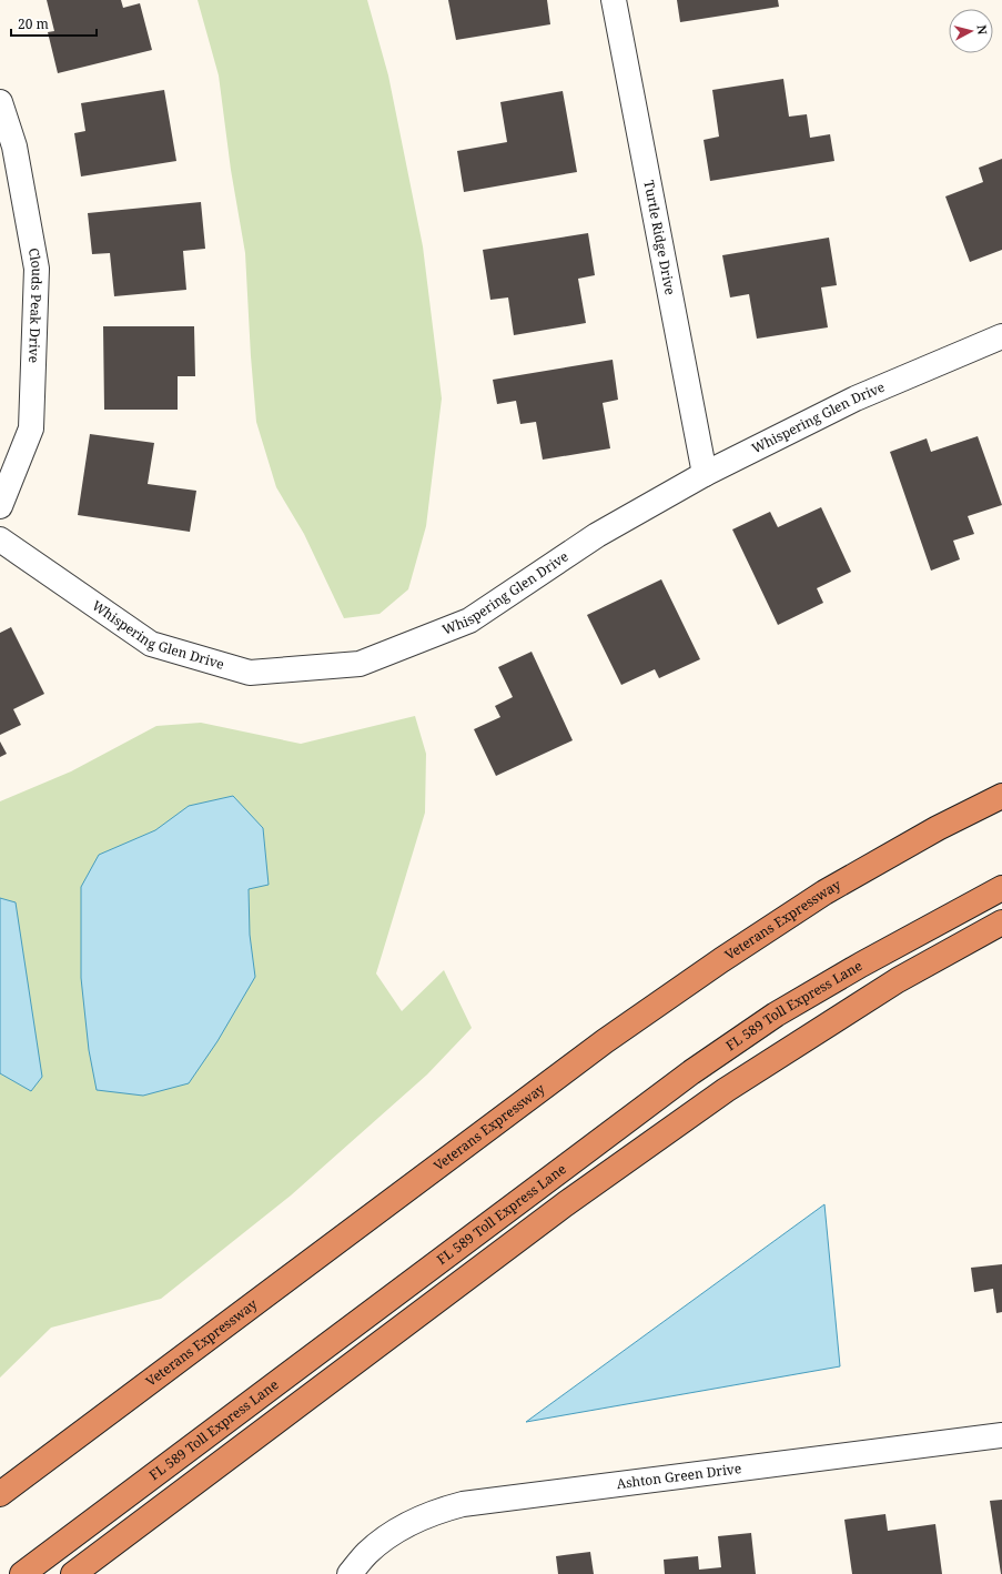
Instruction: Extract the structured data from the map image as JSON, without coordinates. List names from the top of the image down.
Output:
{
  "streets": {
    "highway": ["Veterans Expressway", "FL 589 Toll Express Lane"],
    "street": [
      "Turtle Ridge Drive",
      "Clouds Peak Drive",
      "Whispering Glen Drive",
      "Ashton Green Drive"
    ]
  },
  "crossings": [
    ["Turtle Ridge Drive", "Whispering Glen Drive"]
  ],
  "scale_bar": "20 m",
  "north": "right"
}
